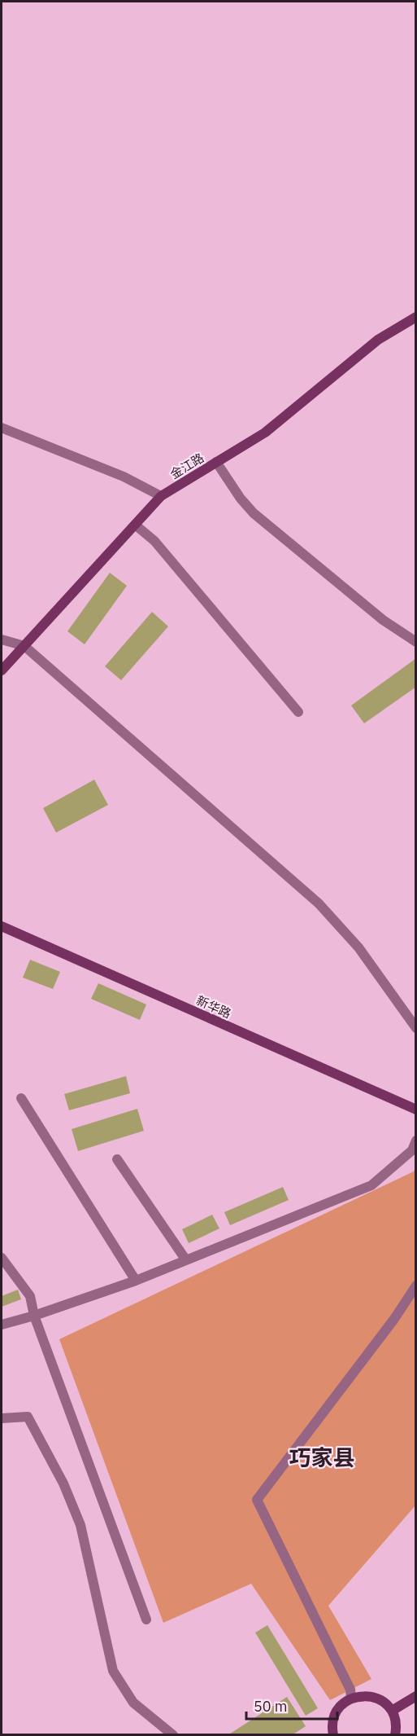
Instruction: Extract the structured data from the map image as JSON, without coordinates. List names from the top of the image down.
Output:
{
  "streets": {
    "street": ["金江路", "新华路"]
  },
  "districts": ["巧家县"],
  "scale_bar": "50 m"
}
